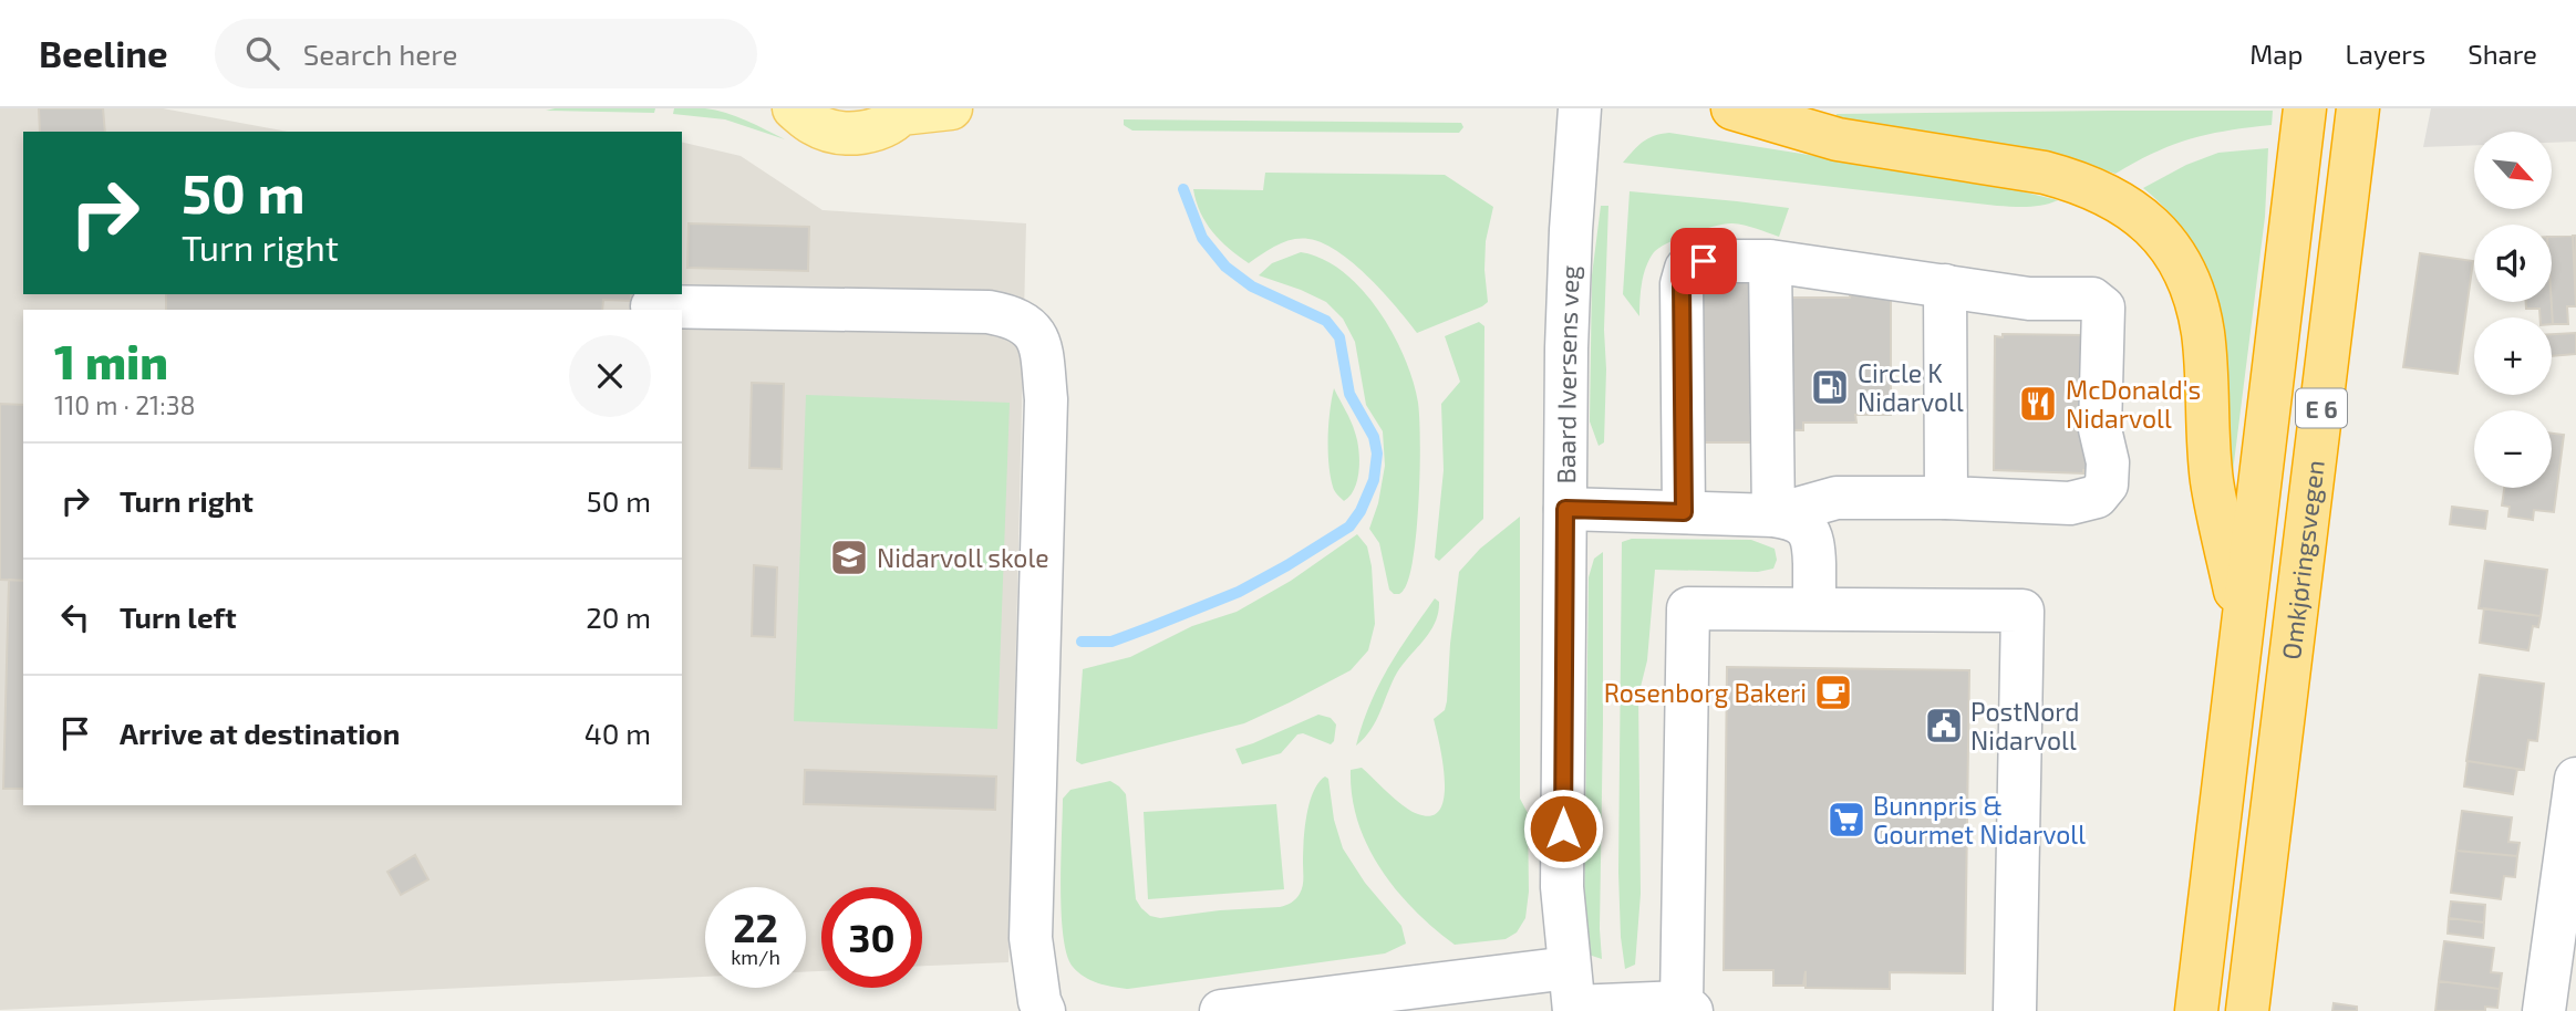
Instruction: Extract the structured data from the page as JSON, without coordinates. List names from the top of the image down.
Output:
{
  "streets": {
    "highway": ["E 6", "Omkjøringsvegen"],
    "street": ["Baard Iversens veg"]
  },
  "crossings": [
    ["E 6", "Omkjøringsvegen"]
  ],
  "places": {
    "fuel station": ["Circle K Nidarvoll"],
    "restaurant": ["McDonald's Nidarvoll"],
    "school or university": ["Nidarvoll skole"],
    "cafe": ["Rosenborg Bakeri"],
    "public building": ["PostNord Nidarvoll"],
    "supermarket": ["Bunnpris & Gourmet Nidarvoll"]
  },
  "north": "bottom right",
  "page": {
    "header": "Beeline",
    "search": "Search here",
    "nav": ["Map", "Layers", "Share"],
    "map_buttons": ["+", "−"],
    "turn": ["50 m", "Turn right"],
    "heading": ["1 min", "110 m · 21:38"],
    "list": [
      {
        "name": "Turn right",
        "value": "50 m"
      },
      {
        "name": "Turn left",
        "value": "20 m"
      },
      {
        "name": "Arrive at destination",
        "value": "40 m"
      }
    ],
    "speed": "22 km/h",
    "limit": "30"
  }
}
